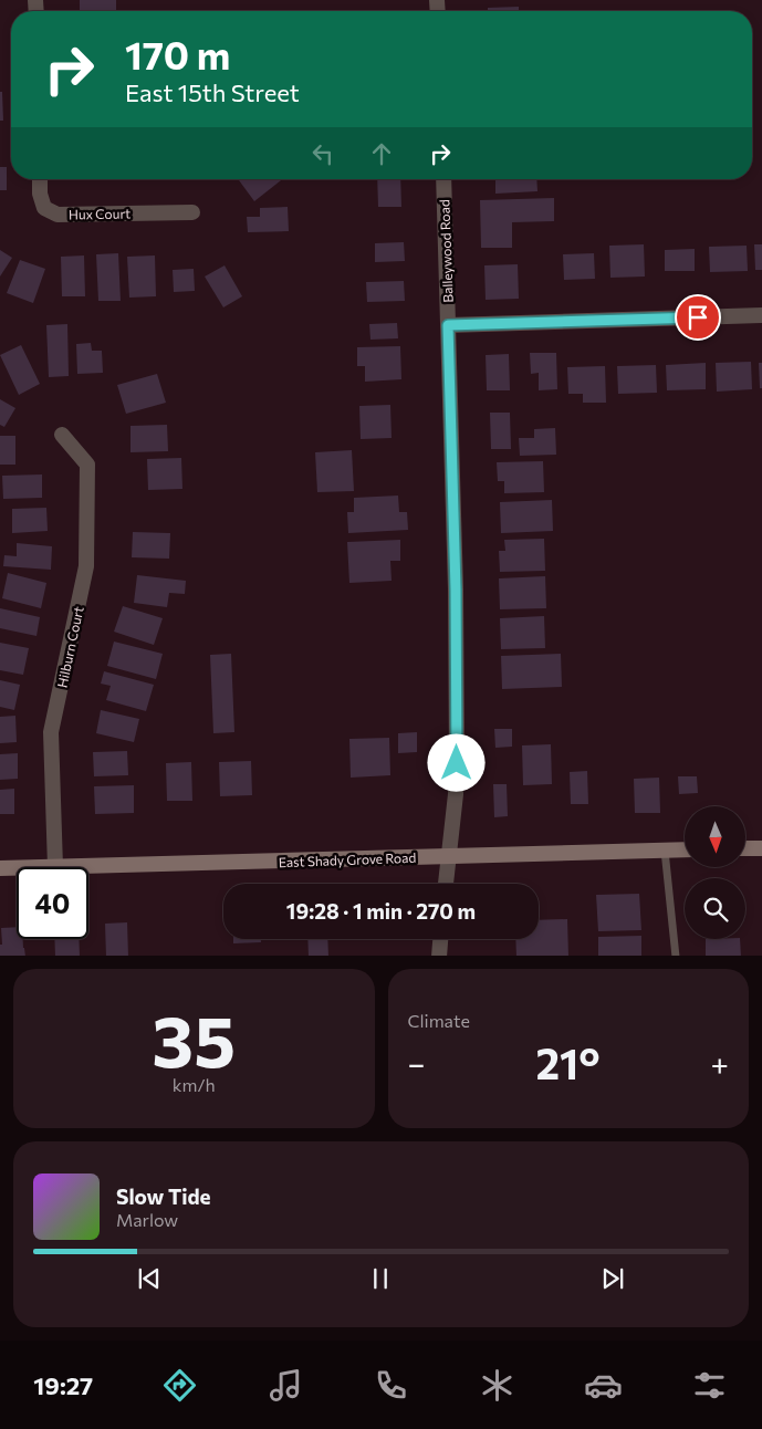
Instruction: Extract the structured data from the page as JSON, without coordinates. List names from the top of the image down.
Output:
{
  "streets": {
    "main road": ["East Shady Grove Road"],
    "street": ["Hux Court", "Balleywood Road", "Hilburn Court"]
  },
  "crossings": [
    ["Balleywood Road", "East Shady Grove Road"],
    ["Hilburn Court", "East Shady Grove Road"]
  ],
  "north": "bottom",
  "page": {
    "turn": ["170 m", "East 15th Street"],
    "limit": "40",
    "trip": "19:28 · 1 min · 270 m",
    "tile": [
      ["35", "km/h"],
      "Climate"
    ],
    "heat": ["−", "21°", "+"],
    "song": ["Slow Tide", "Marlow"],
    "tabs": "19:27"
  }
}
